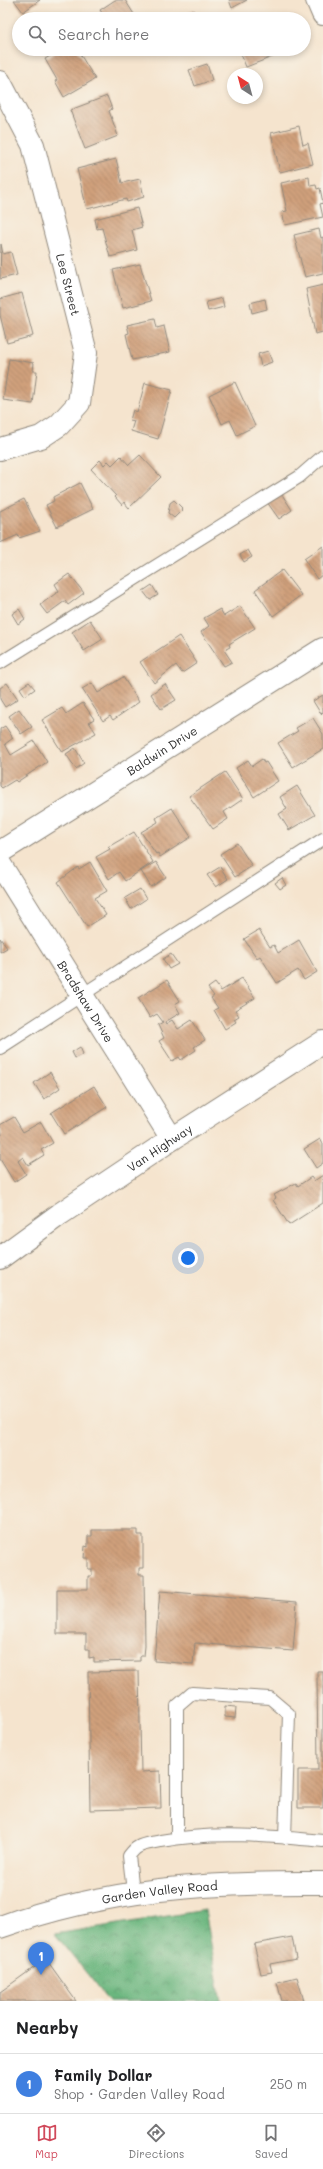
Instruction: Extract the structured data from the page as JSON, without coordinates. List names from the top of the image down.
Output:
{
  "streets": {
    "street": [
      "Lee Street",
      "Baldwin Drive",
      "Bradshaw Drive",
      "Van Highway",
      "Garden Valley Road"
    ]
  },
  "crossings": [
    ["Bradshaw Drive", "Van Highway"]
  ],
  "north": "top left",
  "page": {
    "search": "Search here",
    "pins": "1",
    "heading": "Nearby",
    "list": [
      {
        "mark": "1",
        "name": "Family Dollar",
        "note": "Shop · Garden Valley Road",
        "value": "250 m"
      }
    ],
    "nav": ["Map", "Directions", "Saved"]
  }
}
